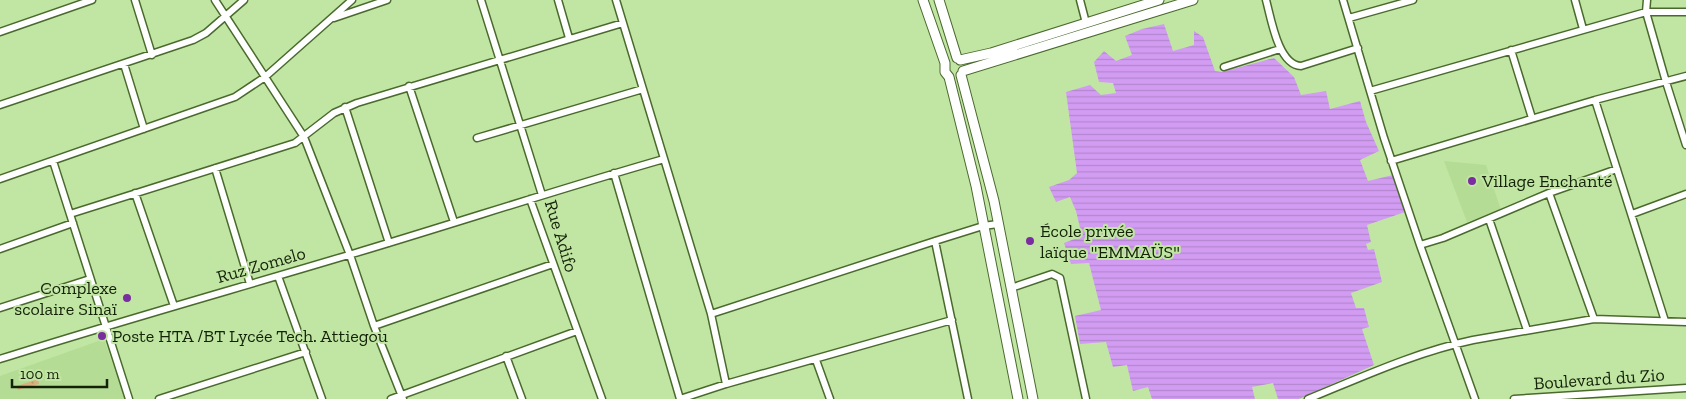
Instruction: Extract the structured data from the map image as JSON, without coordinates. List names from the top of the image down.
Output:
{
  "streets": {
    "street": ["Rue Adifo", "Ruz Zomelo", "Boulevard du Zio"]
  },
  "crossings": [
    ["Rue Adifo", "Ruz Zomelo"]
  ],
  "places": [
    "Village Enchanté",
    "École privée laïque \"EMMAÜS\"",
    "Complexe scolaire Sinaï",
    "Poste HTA /BT Lycée Tech. Attiegou"
  ],
  "scale_bar": "100 m"
}
